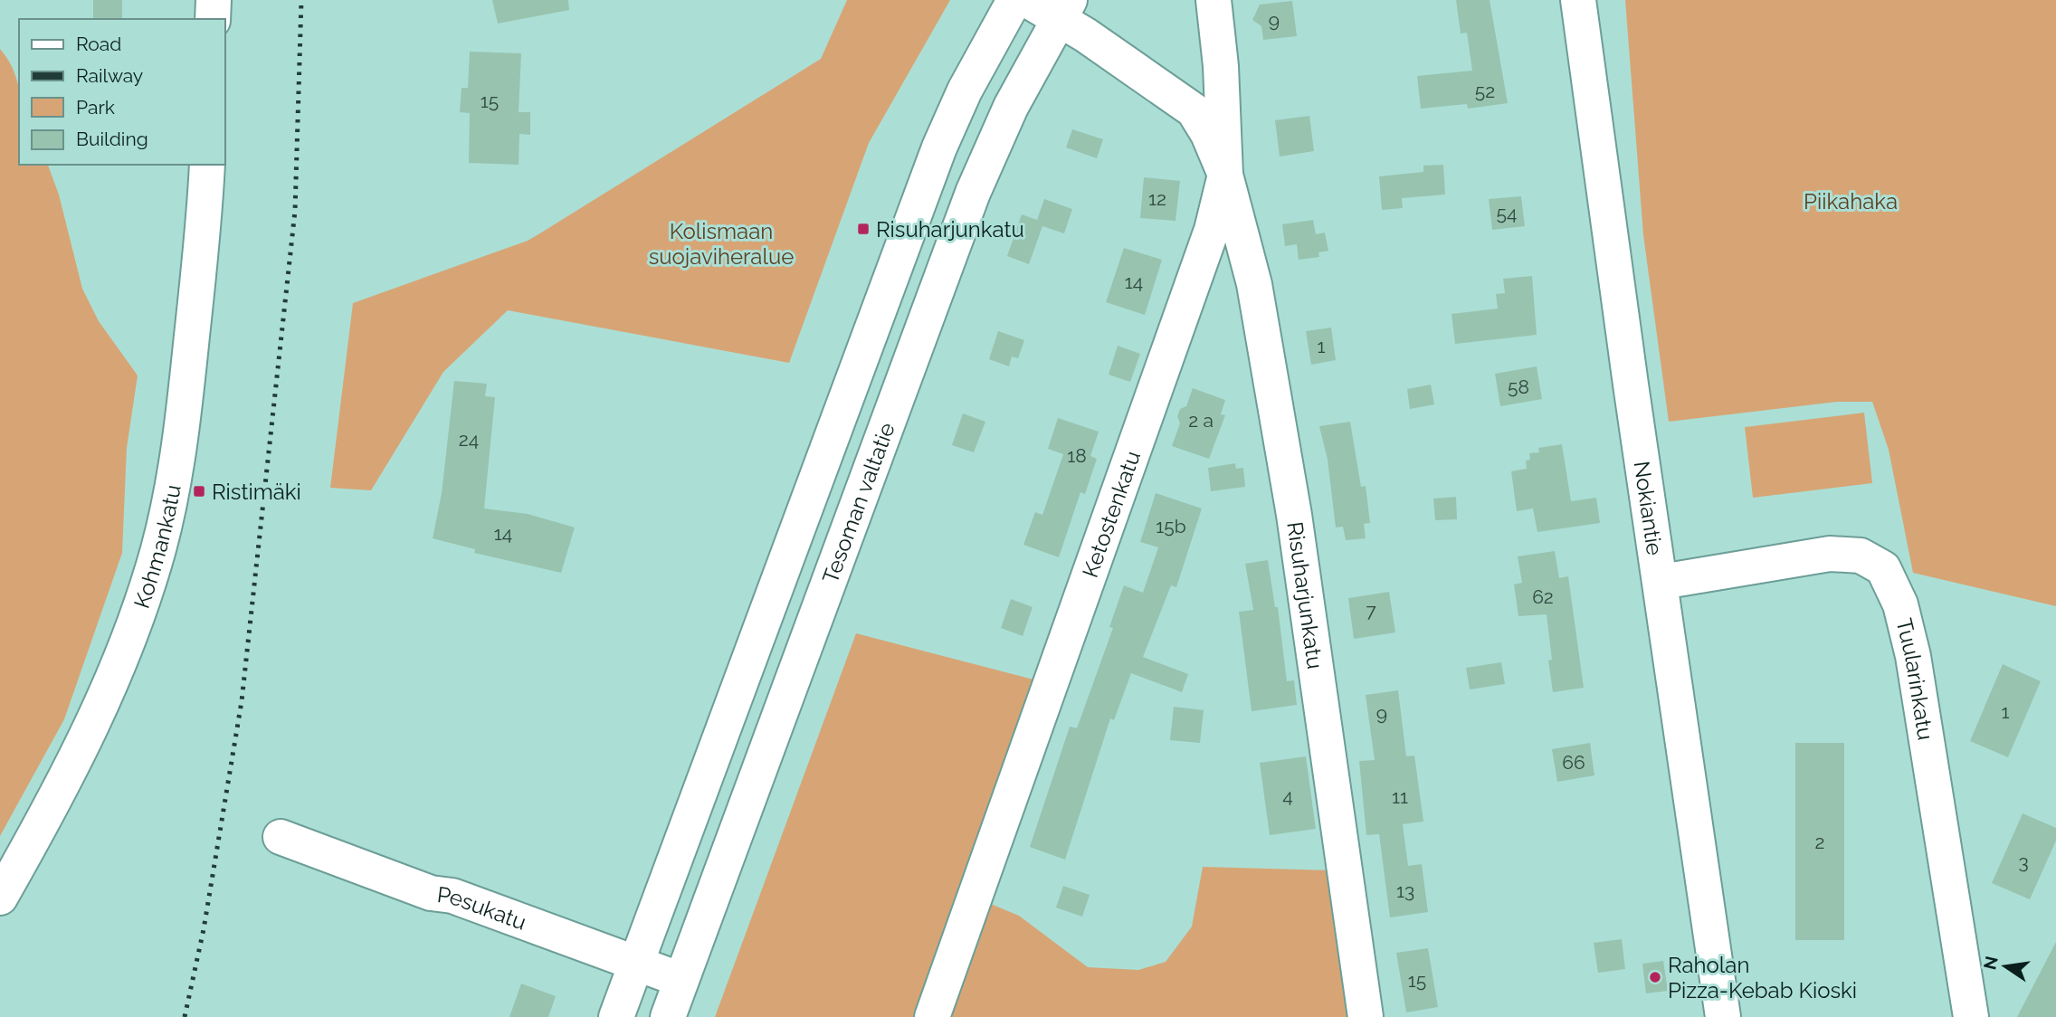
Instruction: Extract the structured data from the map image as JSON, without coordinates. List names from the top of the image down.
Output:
{
  "streets": {
    "street": [
      "Tesoman valtatie",
      "Nokiantie",
      "Ketostenkatu",
      "Kohmankatu",
      "Risuharjunkatu",
      "Tuularinkatu",
      "Pesukatu"
    ]
  },
  "crossings": [
    ["Tesoman valtatie", "Pesukatu"],
    ["Nokiantie", "Tuularinkatu"],
    ["Ketostenkatu", "Risuharjunkatu"]
  ],
  "parks": ["Piikahaka", "Kolismaan suojaviheralue"],
  "places": {
    "transit": ["Risuharjunkatu", "Ristimäki"],
    "other": ["Raholan Pizza-Kebab Kioski"]
  },
  "house_numbers": [
    "9",
    "52",
    "15",
    "12",
    "54",
    "14",
    "1",
    "58",
    "2 a",
    "24",
    "18",
    "15b",
    "14",
    "62",
    "7",
    "1",
    "9",
    "66",
    "4",
    "11",
    "2",
    "3",
    "13",
    "15"
  ],
  "legend": [
    "Road",
    "Railway",
    "Park",
    "Building"
  ],
  "north": "left"
}
